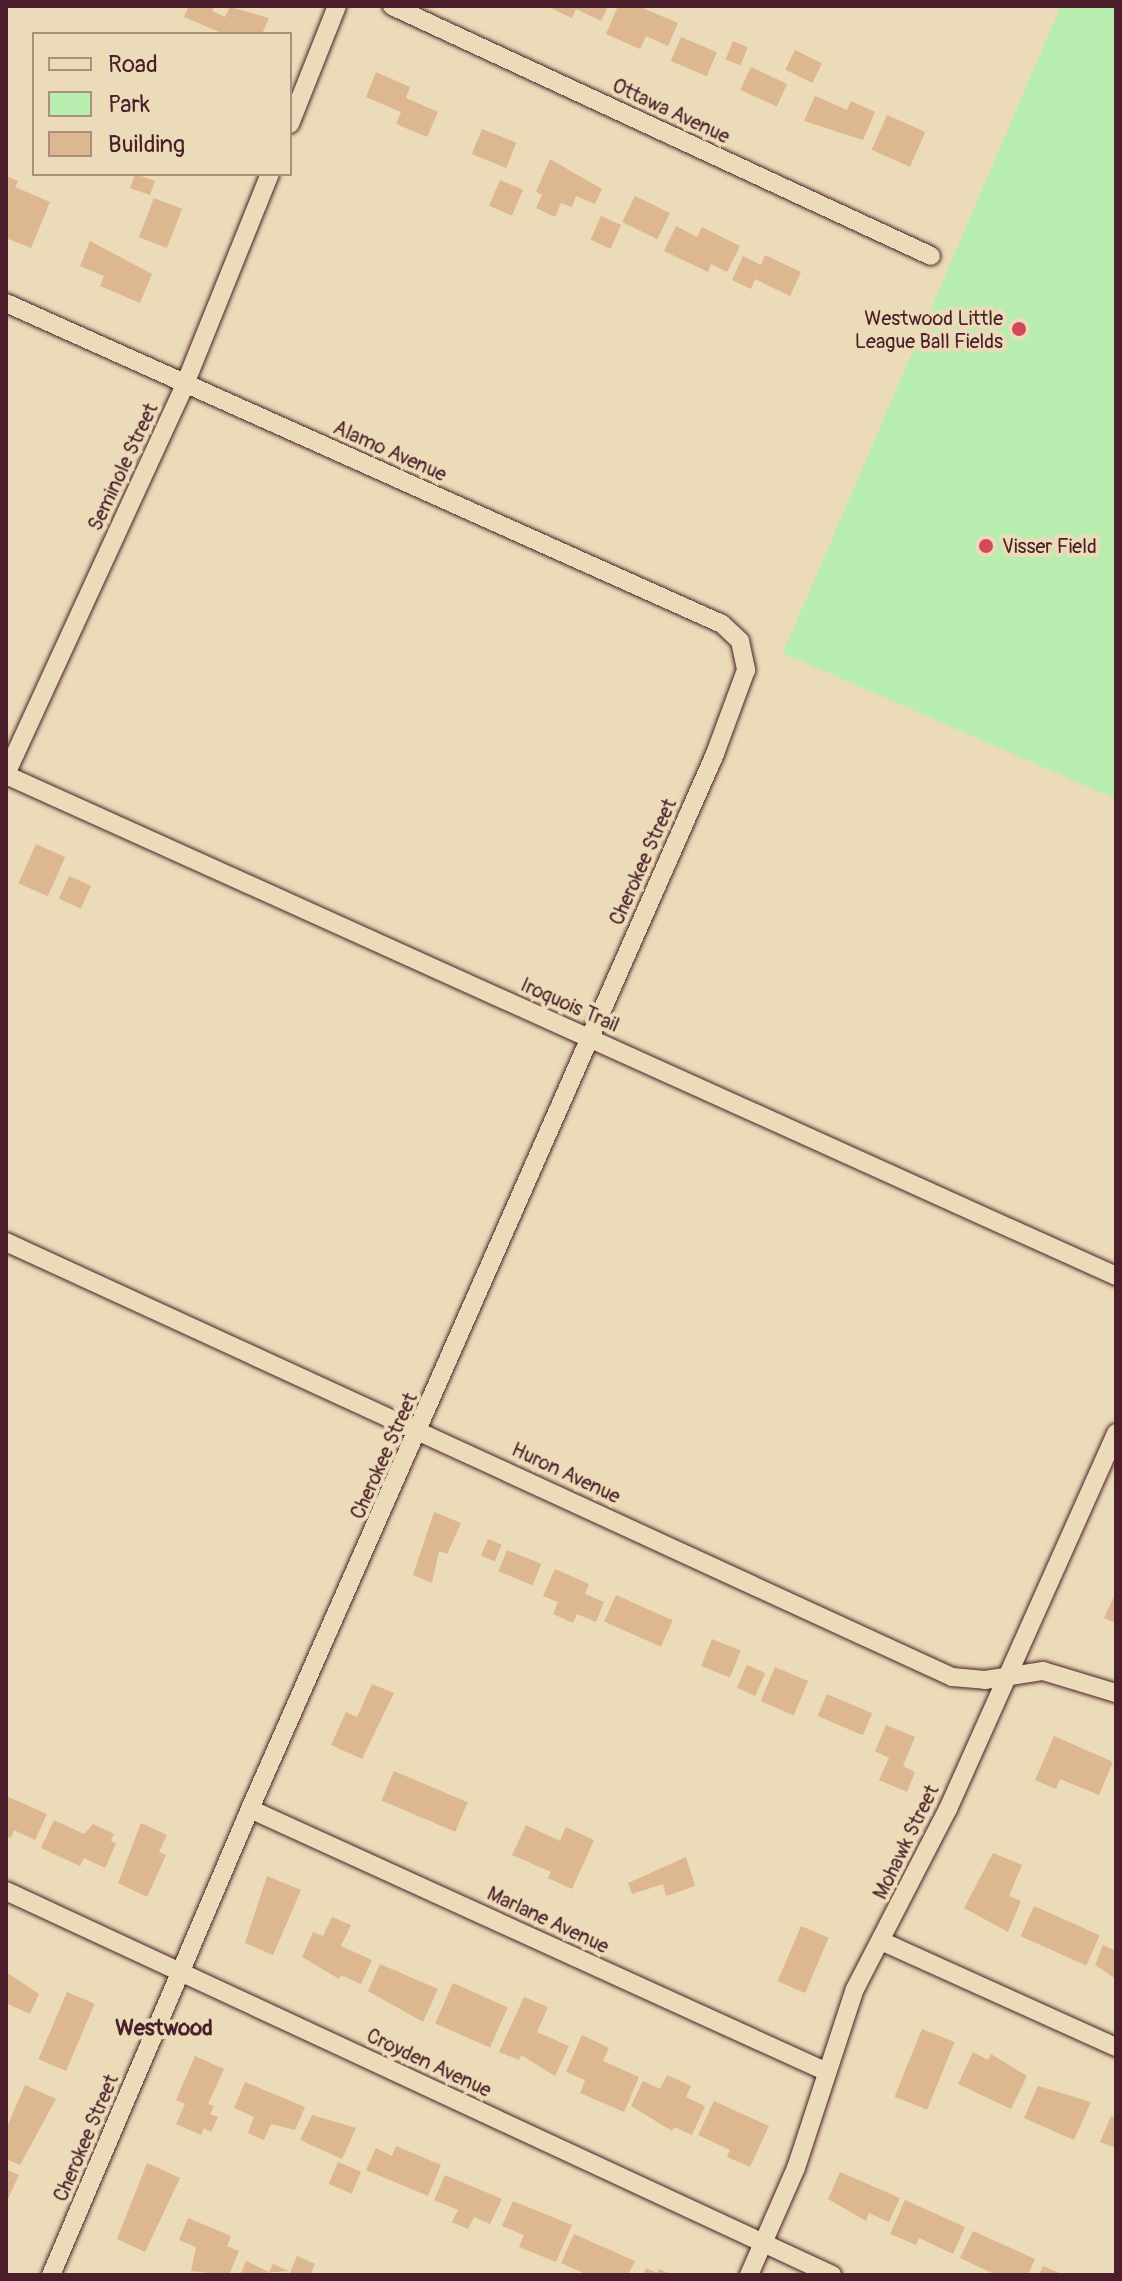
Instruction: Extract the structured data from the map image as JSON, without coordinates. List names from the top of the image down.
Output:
{
  "streets": {
    "street": [
      "Ottawa Avenue",
      "Alamo Avenue",
      "Seminole Street",
      "Cherokee Street",
      "Iroquois Trail",
      "Huron Avenue",
      "Mohawk Street",
      "Marlane Avenue",
      "Croyden Avenue"
    ]
  },
  "crossings": [
    ["Alamo Avenue", "Seminole Street"],
    ["Alamo Avenue", "Cherokee Street"],
    ["Seminole Street", "Iroquois Trail"],
    ["Cherokee Street", "Iroquois Trail"],
    ["Cherokee Street", "Huron Avenue"],
    ["Cherokee Street", "Marlane Avenue"],
    ["Cherokee Street", "Croyden Avenue"],
    ["Huron Avenue", "Mohawk Street"],
    ["Mohawk Street", "Marlane Avenue"],
    ["Mohawk Street", "Croyden Avenue"]
  ],
  "districts": ["Westwood"],
  "places": ["Westwood Little League Ball Fields", "Visser Field"],
  "legend": ["Road", "Park", "Building"]
}
